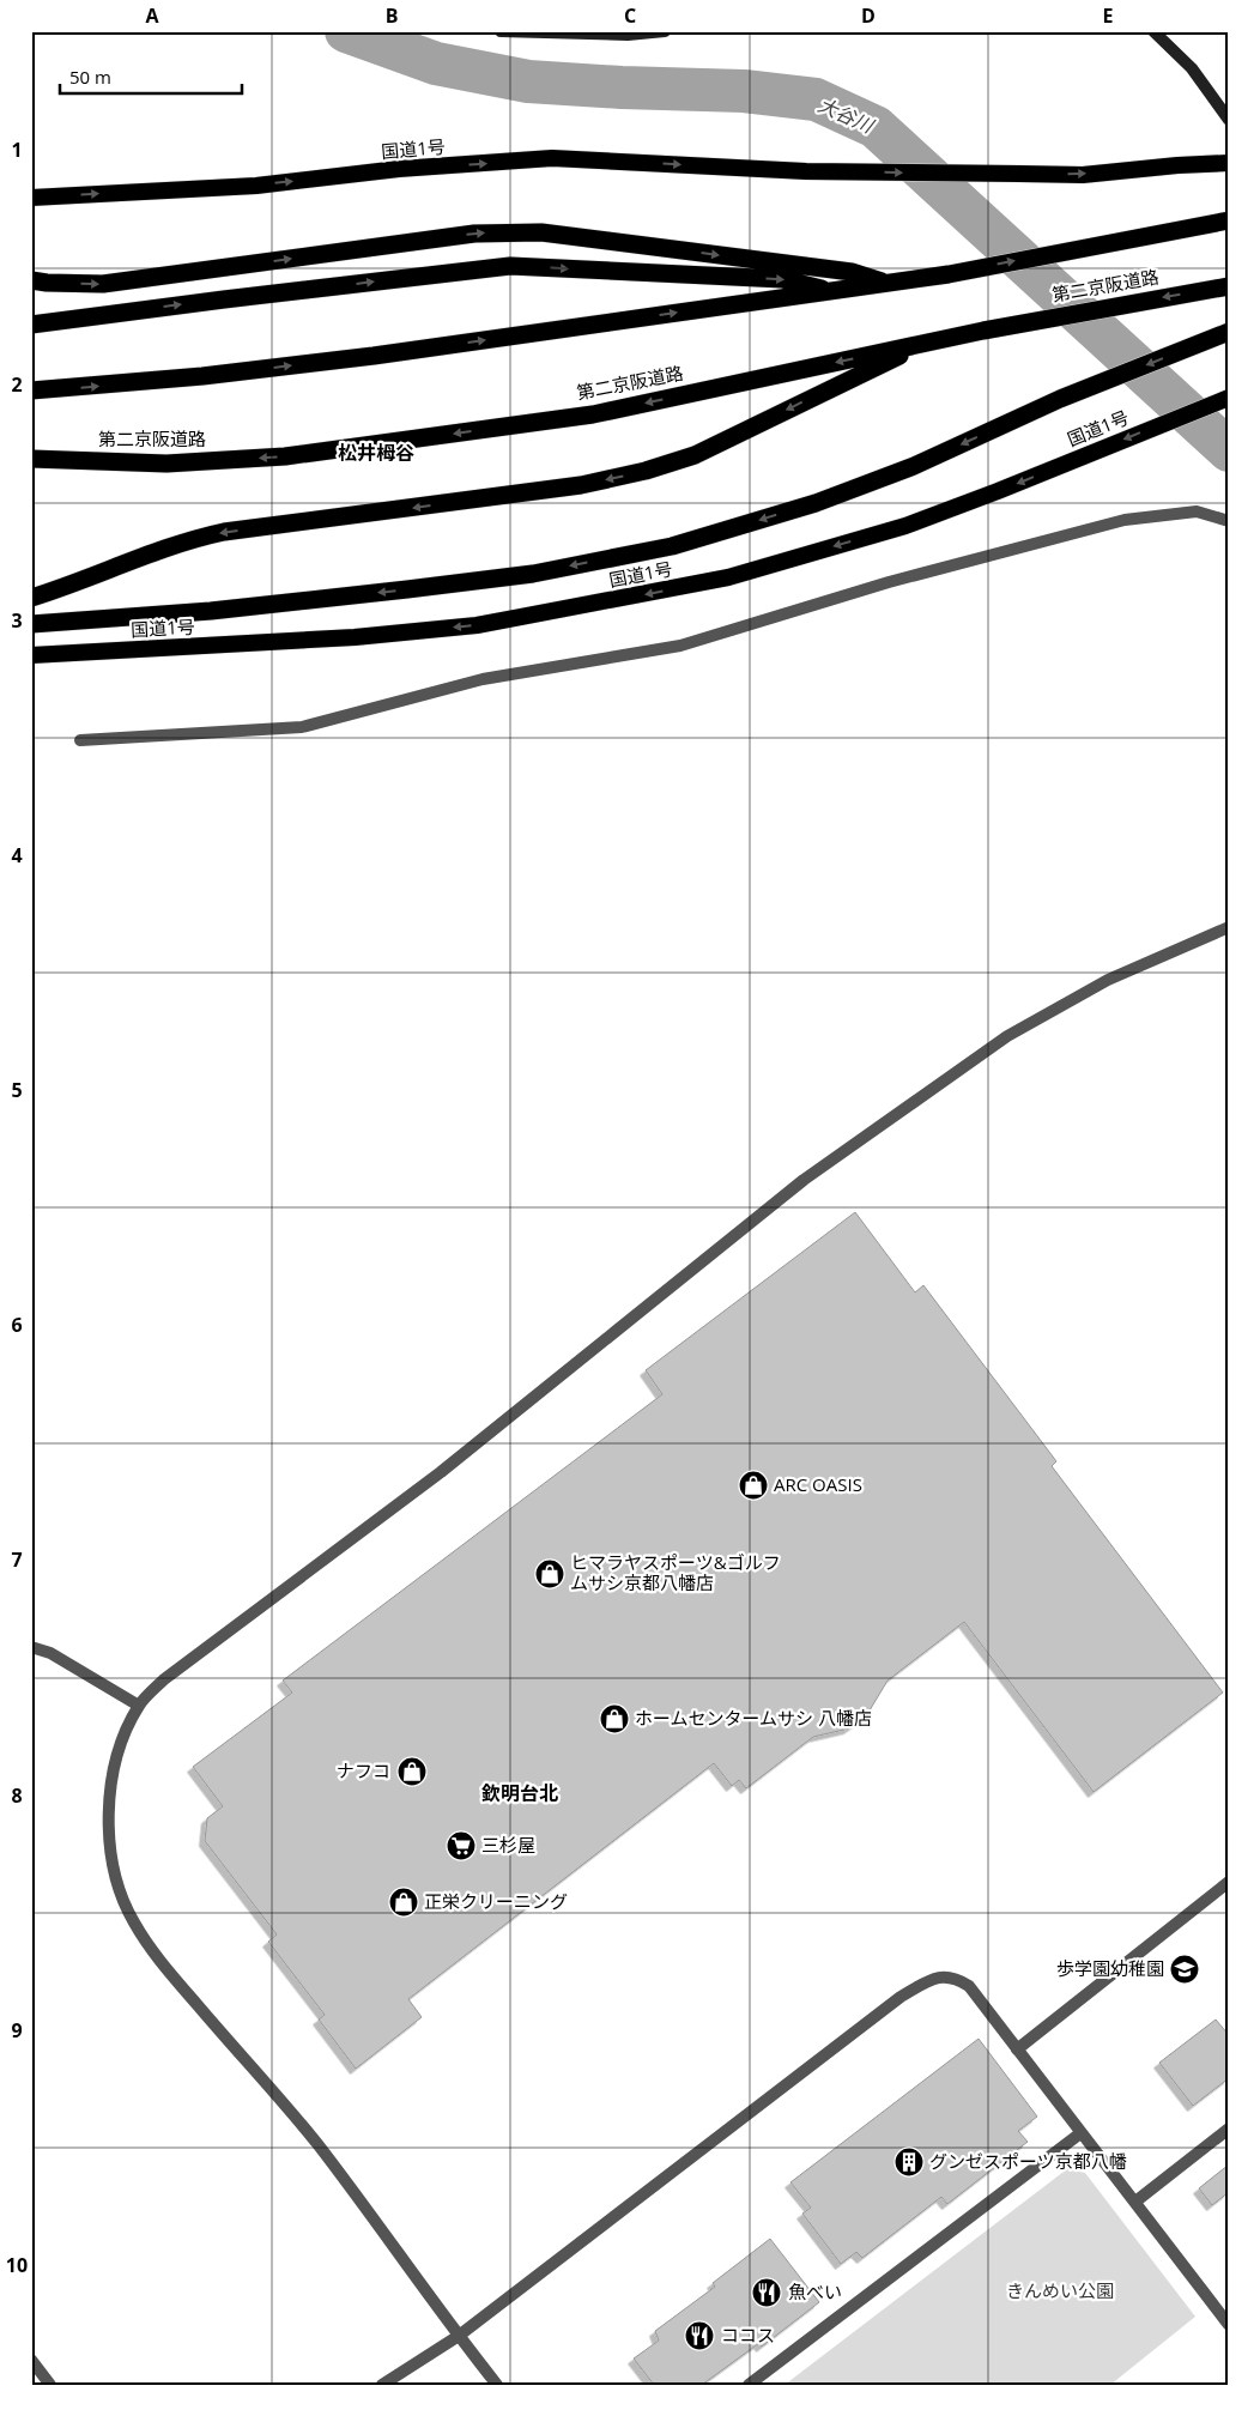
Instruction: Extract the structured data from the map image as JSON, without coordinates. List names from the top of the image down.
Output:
{
  "streets": {
    "highway": ["国道1号", "第二京阪道路"]
  },
  "districts": ["松井栂谷", "欽明台北"],
  "water": ["大谷川"],
  "parks": ["きんめい公園"],
  "places": {
    "shop": [
      "ARC OASIS",
      "ヒマラヤスポーツ&ゴルフ ムサシ京都八幡店",
      "ホームセンタームサシ 八幡店",
      "ナフコ",
      "正栄クリーニング"
    ],
    "supermarket": ["三杉屋"],
    "school or university": ["歩学園幼稚園"],
    "building": ["グンゼスポーツ京都八幡"],
    "restaurant": ["魚べい", "ココス"]
  },
  "scale_bar": "50 m",
  "grid": {
    "columns": [
      "A",
      "B",
      "C",
      "D",
      "E"
    ],
    "rows": [
      "1",
      "2",
      "3",
      "4",
      "5",
      "6",
      "7",
      "8",
      "9",
      "10"
    ]
  }
}
